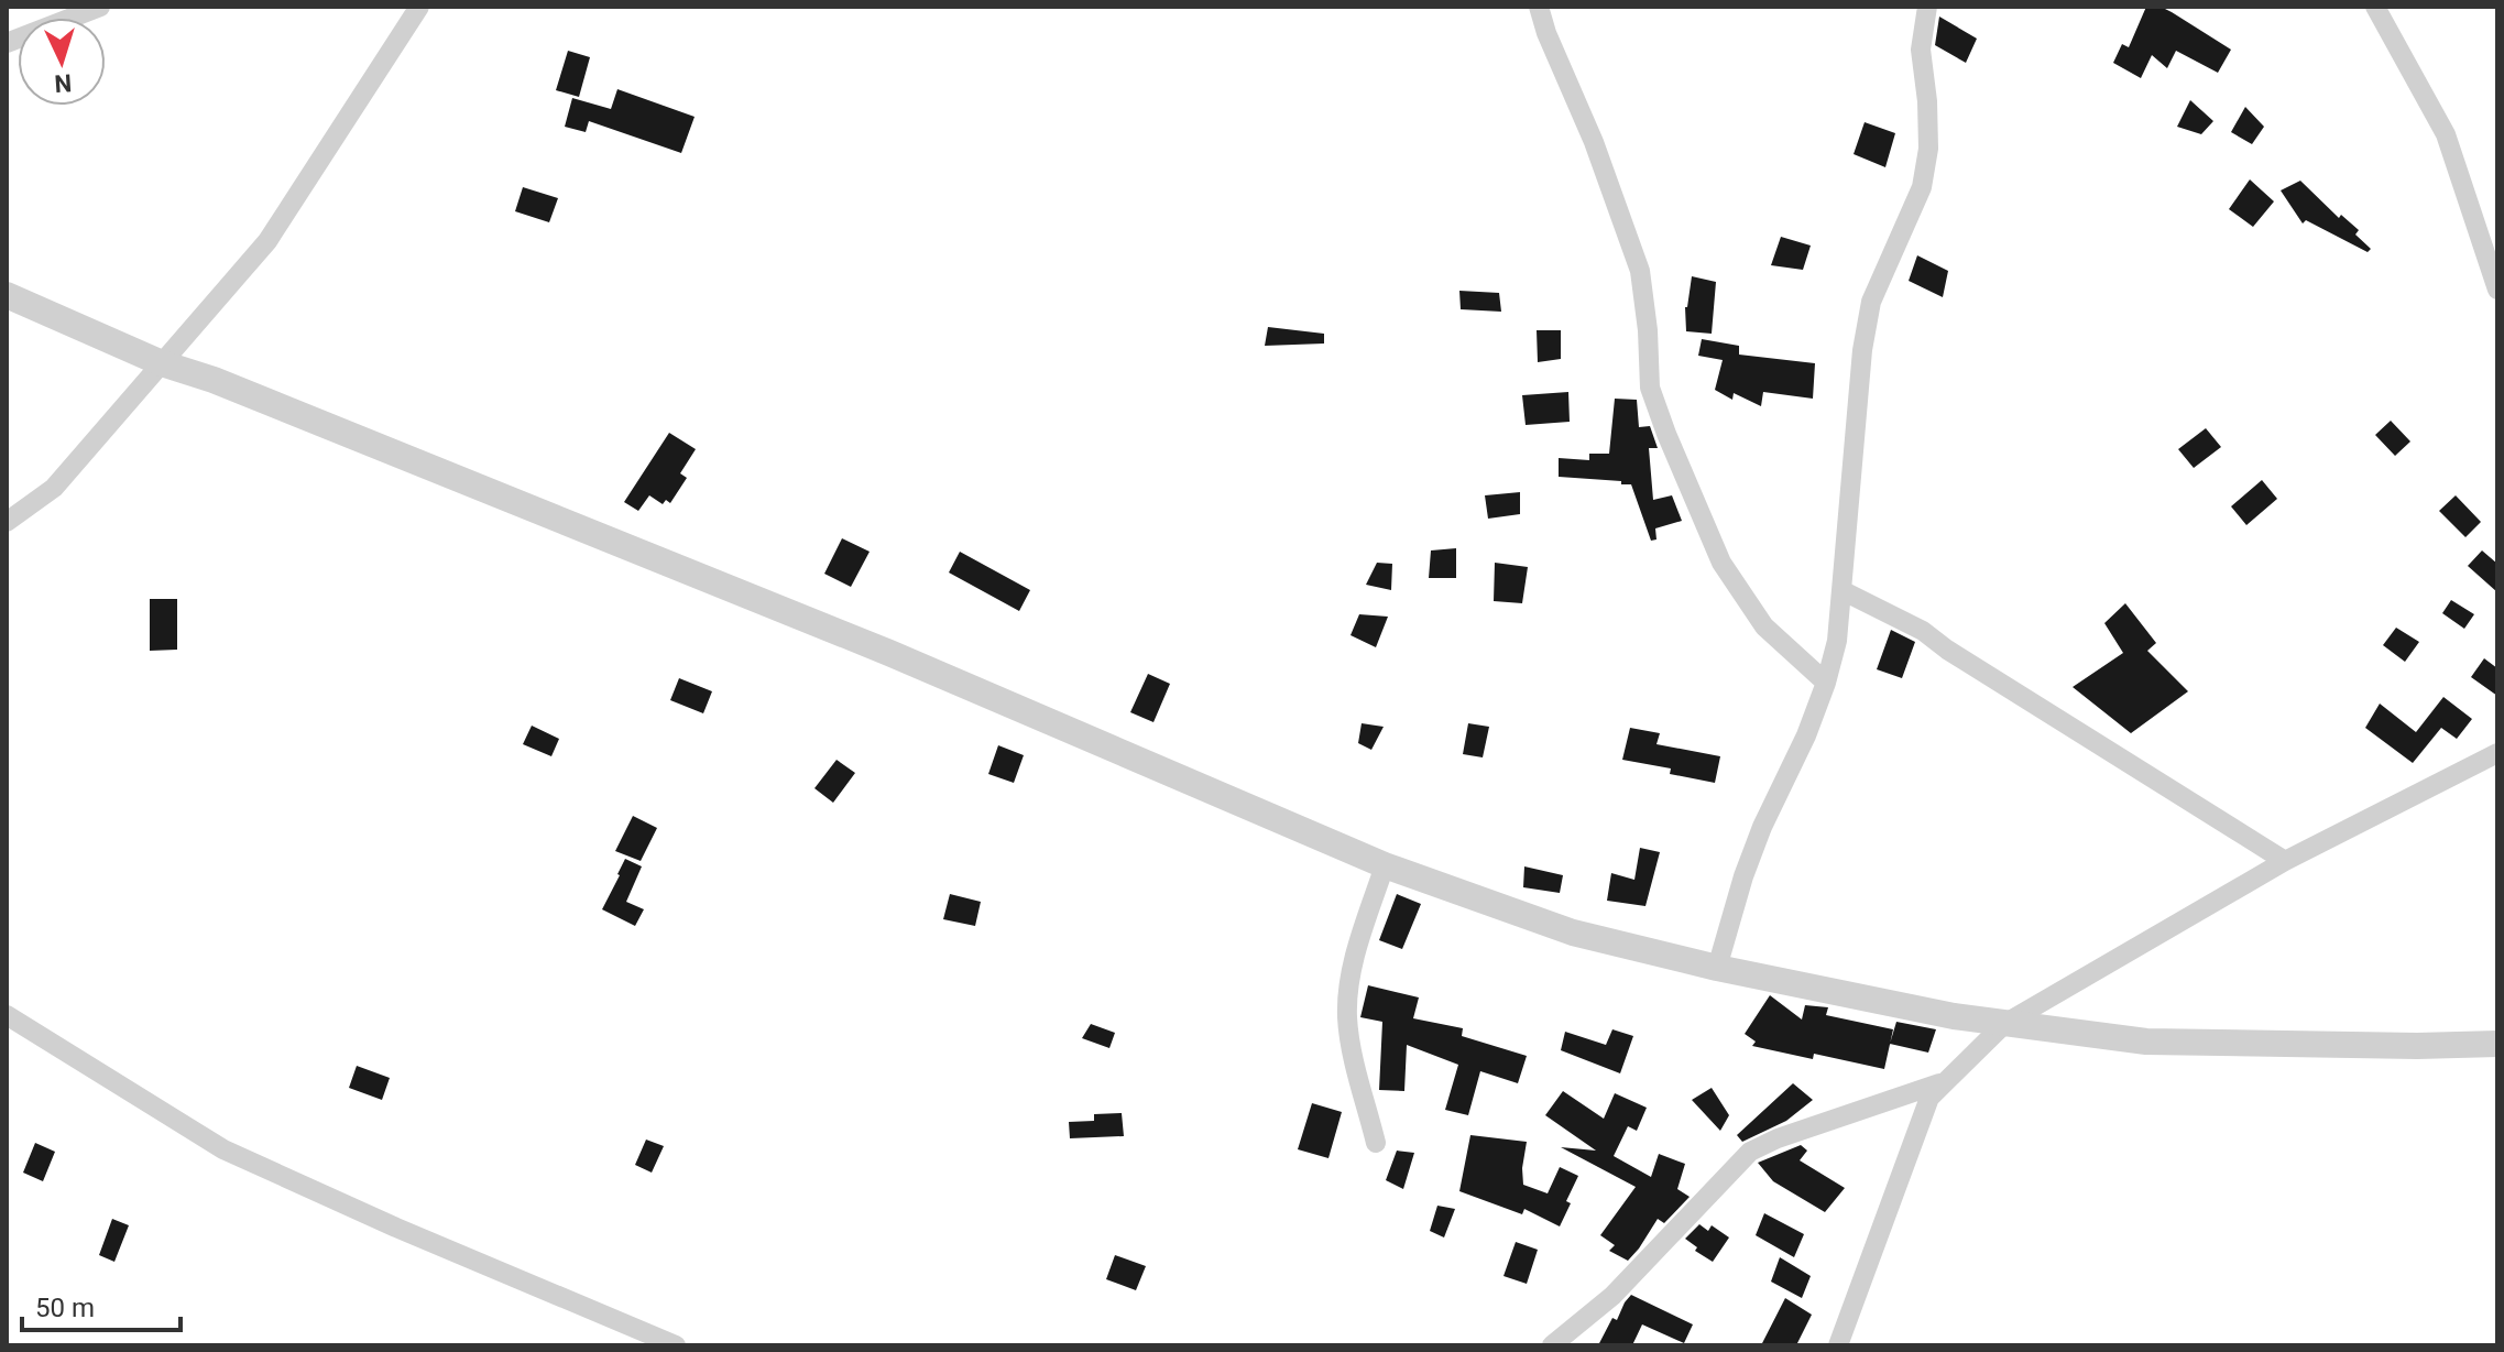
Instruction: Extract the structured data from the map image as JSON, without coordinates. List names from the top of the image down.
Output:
{
  "scale_bar": "50 m",
  "north": "bottom"
}
